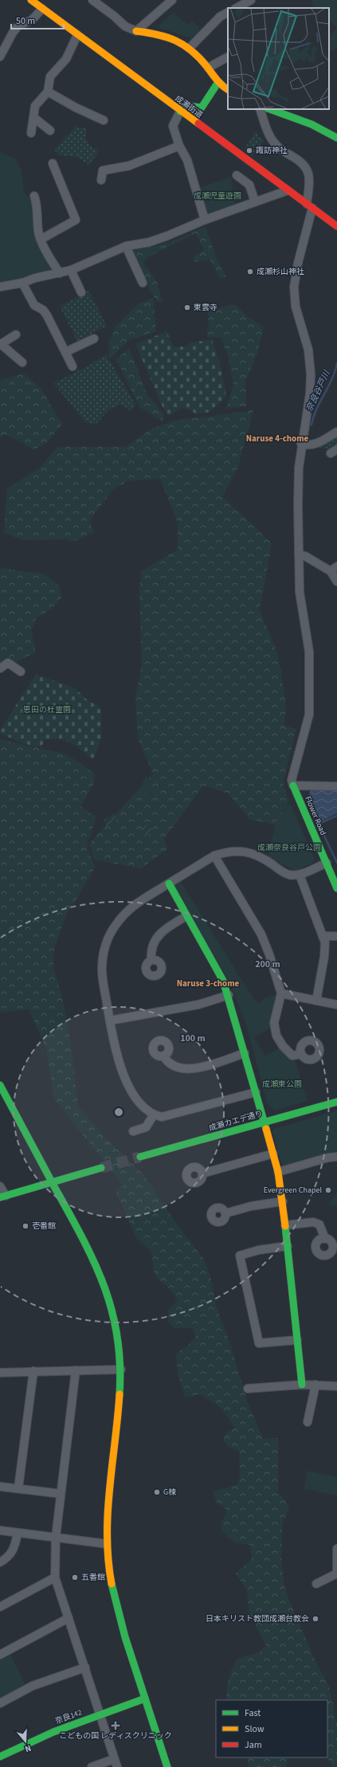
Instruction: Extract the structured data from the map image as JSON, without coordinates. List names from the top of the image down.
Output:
{
  "streets": {
    "street": [
      "成瀬街道",
      "Flower Road",
      "成瀬カエデ通り",
      "奈良142"
    ]
  },
  "districts": ["Naruse 4-chome", "Naruse 3-chome"],
  "water": ["奈良谷戸川"],
  "parks": [
    "成瀬児童遊園",
    "恩田の杜霊園",
    "成瀬奈良谷戸公園",
    "成瀬東公園"
  ],
  "places": {
    "other": [
      "諏訪神社",
      "成瀬杉山神社",
      "東雲寺",
      "Evergreen Chapel",
      "壱番館",
      "G棟",
      "五番館",
      "日本キリスト教団成瀬台教会"
    ],
    "health": ["こどもの国 レディスクリニック"]
  },
  "legend": ["Fast", "Slow", "Jam"],
  "scale_bar": "50 m",
  "north": "bottom",
  "rings": ["200 m", "100 m"]
}
